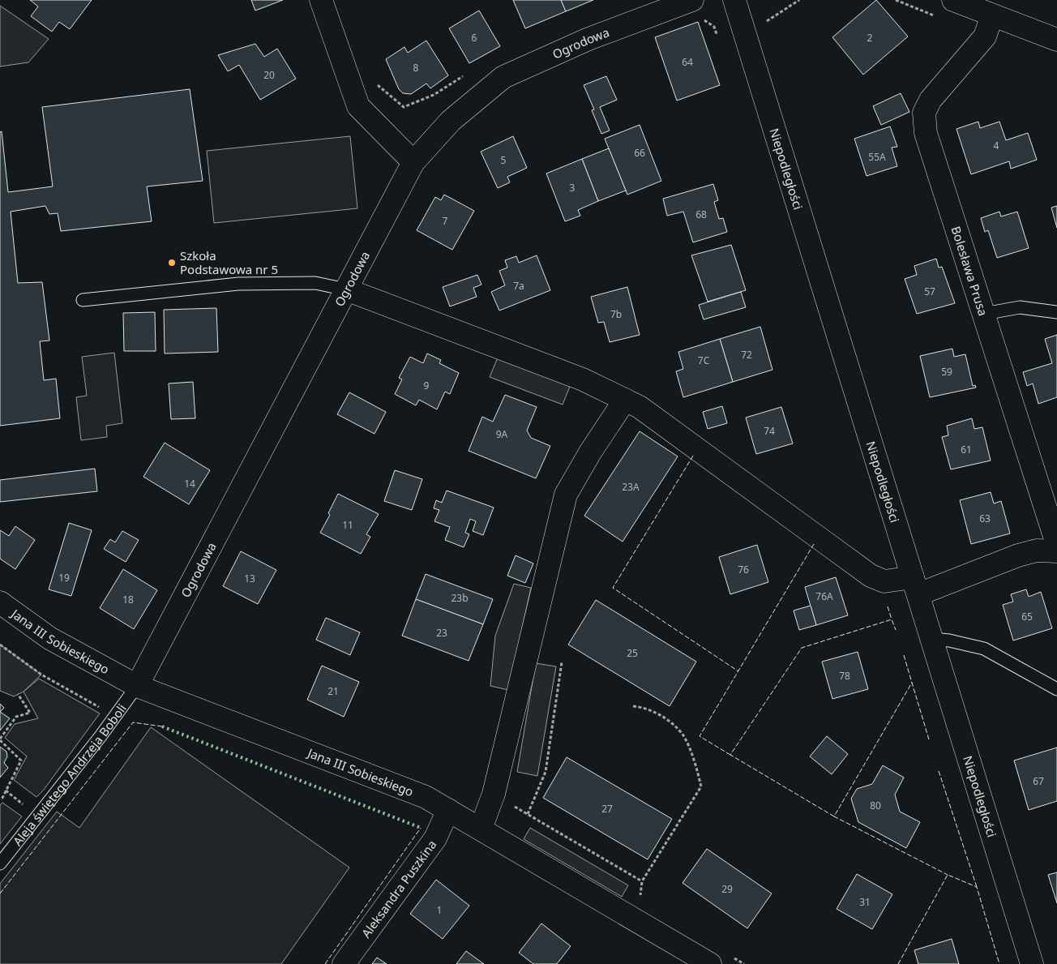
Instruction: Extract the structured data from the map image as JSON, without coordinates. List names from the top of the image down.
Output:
{
  "streets": {
    "street": [
      "Ogrodowa",
      "Niepodległości",
      "Bolesława Prusa",
      "Jana III Sobieskiego",
      "Aleksandra Puszkina"
    ],
    "lane": ["Aleja świętego Andrzeja Boboli"]
  },
  "crossings": [
    ["Ogrodowa", "Jana III Sobieskiego"],
    ["Ogrodowa", "Aleja świętego Andrzeja Boboli"],
    ["Jana III Sobieskiego", "Aleja świętego Andrzeja Boboli"],
    ["Jana III Sobieskiego", "Aleksandra Puszkina"]
  ],
  "places": ["Szkoła Podstawowa nr 5"],
  "house_numbers": [
    "6",
    "2",
    "64",
    "8",
    "20",
    "4",
    "66",
    "55A",
    "5",
    "3",
    "68",
    "7",
    "7a",
    "57",
    "7b",
    "72",
    "7C",
    "59",
    "9",
    "74",
    "9A",
    "61",
    "14",
    "23A",
    "63",
    "11",
    "76",
    "19",
    "13",
    "76A",
    "23b",
    "18",
    "65",
    "23",
    "25",
    "78",
    "21",
    "67",
    "80",
    "27",
    "29",
    "31",
    "1"
  ]
}
